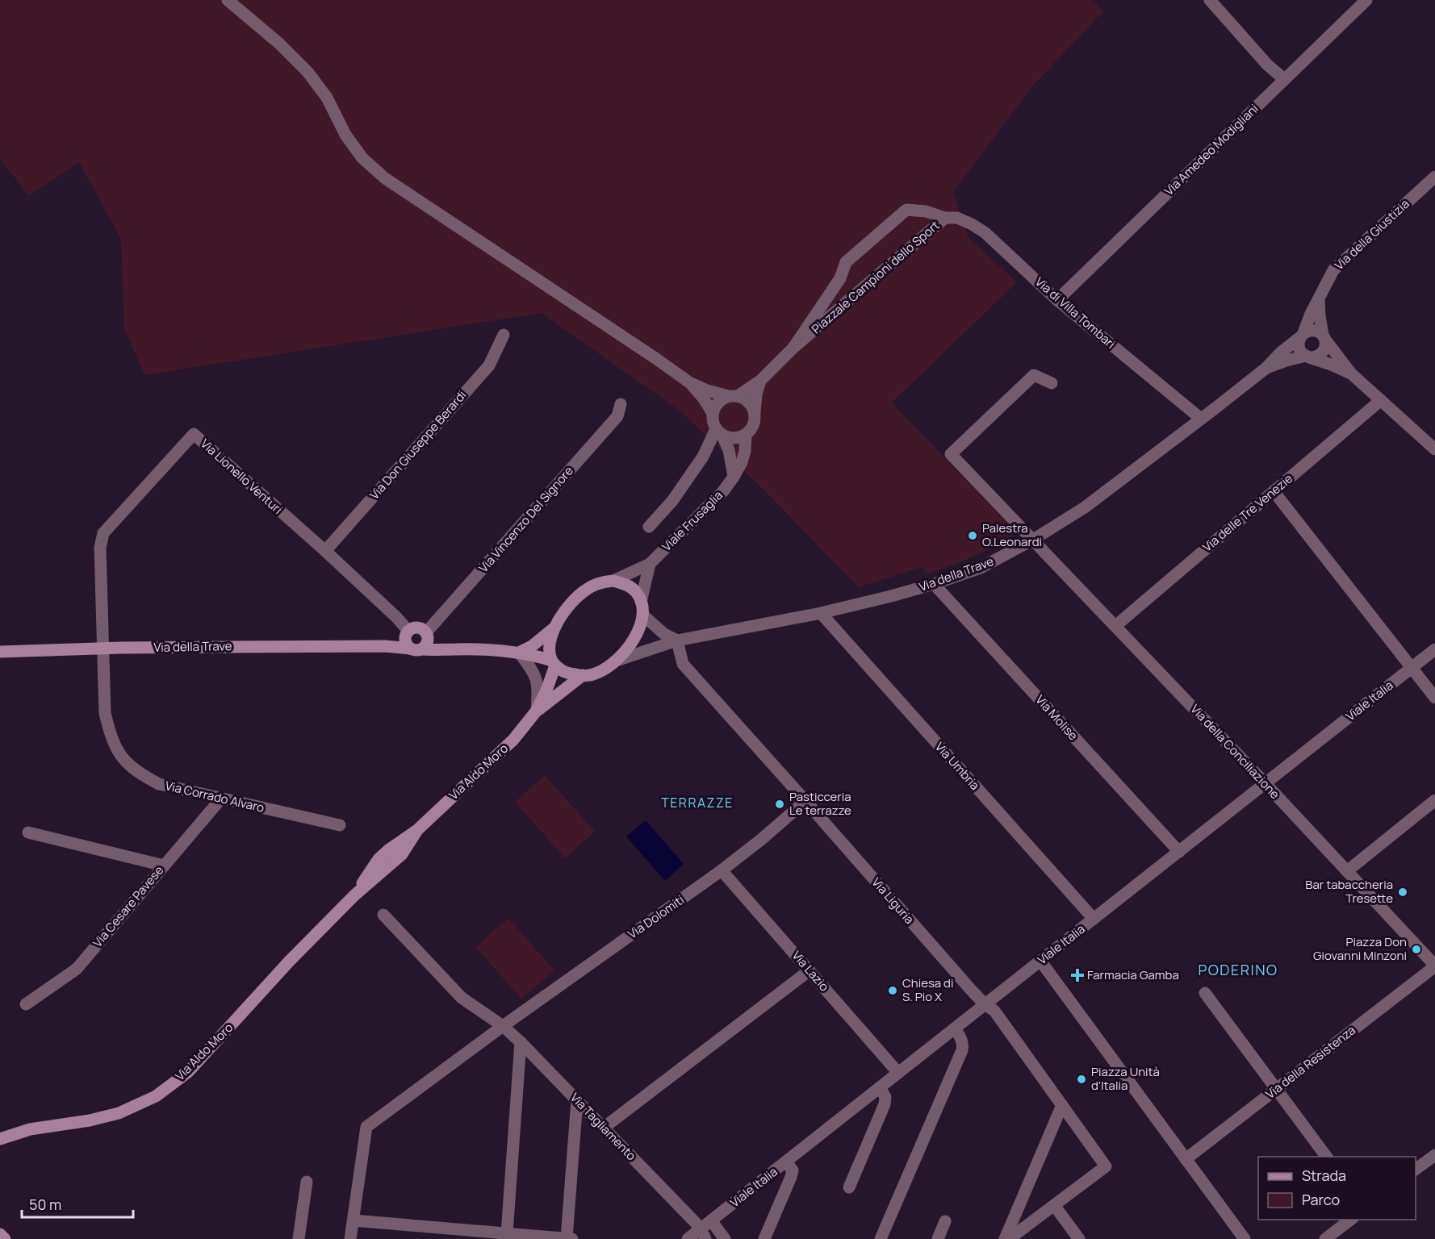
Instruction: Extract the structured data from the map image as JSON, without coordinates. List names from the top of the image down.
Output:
{
  "streets": {
    "main road": ["Via della Trave", "Via Aldo Moro"],
    "street": [
      "Via Amedeo Modigliani",
      "Via della Giustizia",
      "Piazzale Campioni dello Sport",
      "Via di Villa Tombari",
      "Via Don Giuseppe Berardi",
      "Via Lionello Venturi",
      "Via delle Tre Venezie",
      "Via Vincenzo Del Signore",
      "Viale Frusaglia",
      "Viale Italia",
      "Via Molise",
      "Via della Conciliazione",
      "Via Umbria",
      "Via Corrado Alvaro",
      "Via Liguria",
      "Via Cesare Pavese",
      "Via Dolomiti",
      "Via Lazio",
      "Via della Resistenza",
      "Via Tagliamento"
    ]
  },
  "crossings": [
    ["Via Amedeo Modigliani", "Via di Villa Tombari"],
    ["Via della Giustizia", "Via della Trave"],
    ["Piazzale Campioni dello Sport", "Via di Villa Tombari"],
    ["Via di Villa Tombari", "Via della Trave"],
    ["Via Don Giuseppe Berardi", "Via Lionello Venturi"],
    ["Via Lionello Venturi", "Via Vincenzo Del Signore"],
    ["Via Lionello Venturi", "Via della Trave"],
    ["Via Lionello Venturi", "Via Corrado Alvaro"],
    ["Via delle Tre Venezie", "Via della Conciliazione"],
    ["Via Vincenzo Del Signore", "Via della Trave"],
    ["Viale Frusaglia", "Via della Trave"],
    ["Viale Frusaglia", "Via Aldo Moro"],
    ["Via della Trave", "Via Molise"],
    ["Via della Trave", "Via della Conciliazione"],
    ["Via della Trave", "Via Umbria"],
    ["Via della Trave", "Via Aldo Moro"],
    ["Via della Trave", "Via Corrado Alvaro"],
    ["Via della Trave", "Via Liguria"],
    ["Viale Italia", "Via Molise"],
    ["Viale Italia", "Via della Conciliazione"],
    ["Viale Italia", "Via Umbria"],
    ["Viale Italia", "Via Liguria"],
    ["Viale Italia", "Via Lazio"],
    ["Viale Italia", "Via Tagliamento"],
    ["Via della Conciliazione", "Via della Resistenza"],
    ["Via Corrado Alvaro", "Via Cesare Pavese"],
    ["Via Liguria", "Via Dolomiti"],
    ["Via Dolomiti", "Via Lazio"],
    ["Via Dolomiti", "Via Tagliamento"]
  ],
  "districts": ["TERRAZZE", "PODERINO"],
  "places": {
    "other": [
      "Palestra O.Leonardi",
      "Pasticceria Le terrazze",
      "Bar tabaccheria Tresette",
      "Piazza Don Giovanni Minzoni",
      "Chiesa di S. Pio X",
      "Piazza Unità d'Italia"
    ],
    "health": ["Farmacia Gamba"]
  },
  "legend": ["Strada", "Parco"],
  "scale_bar": "50 m"
}
